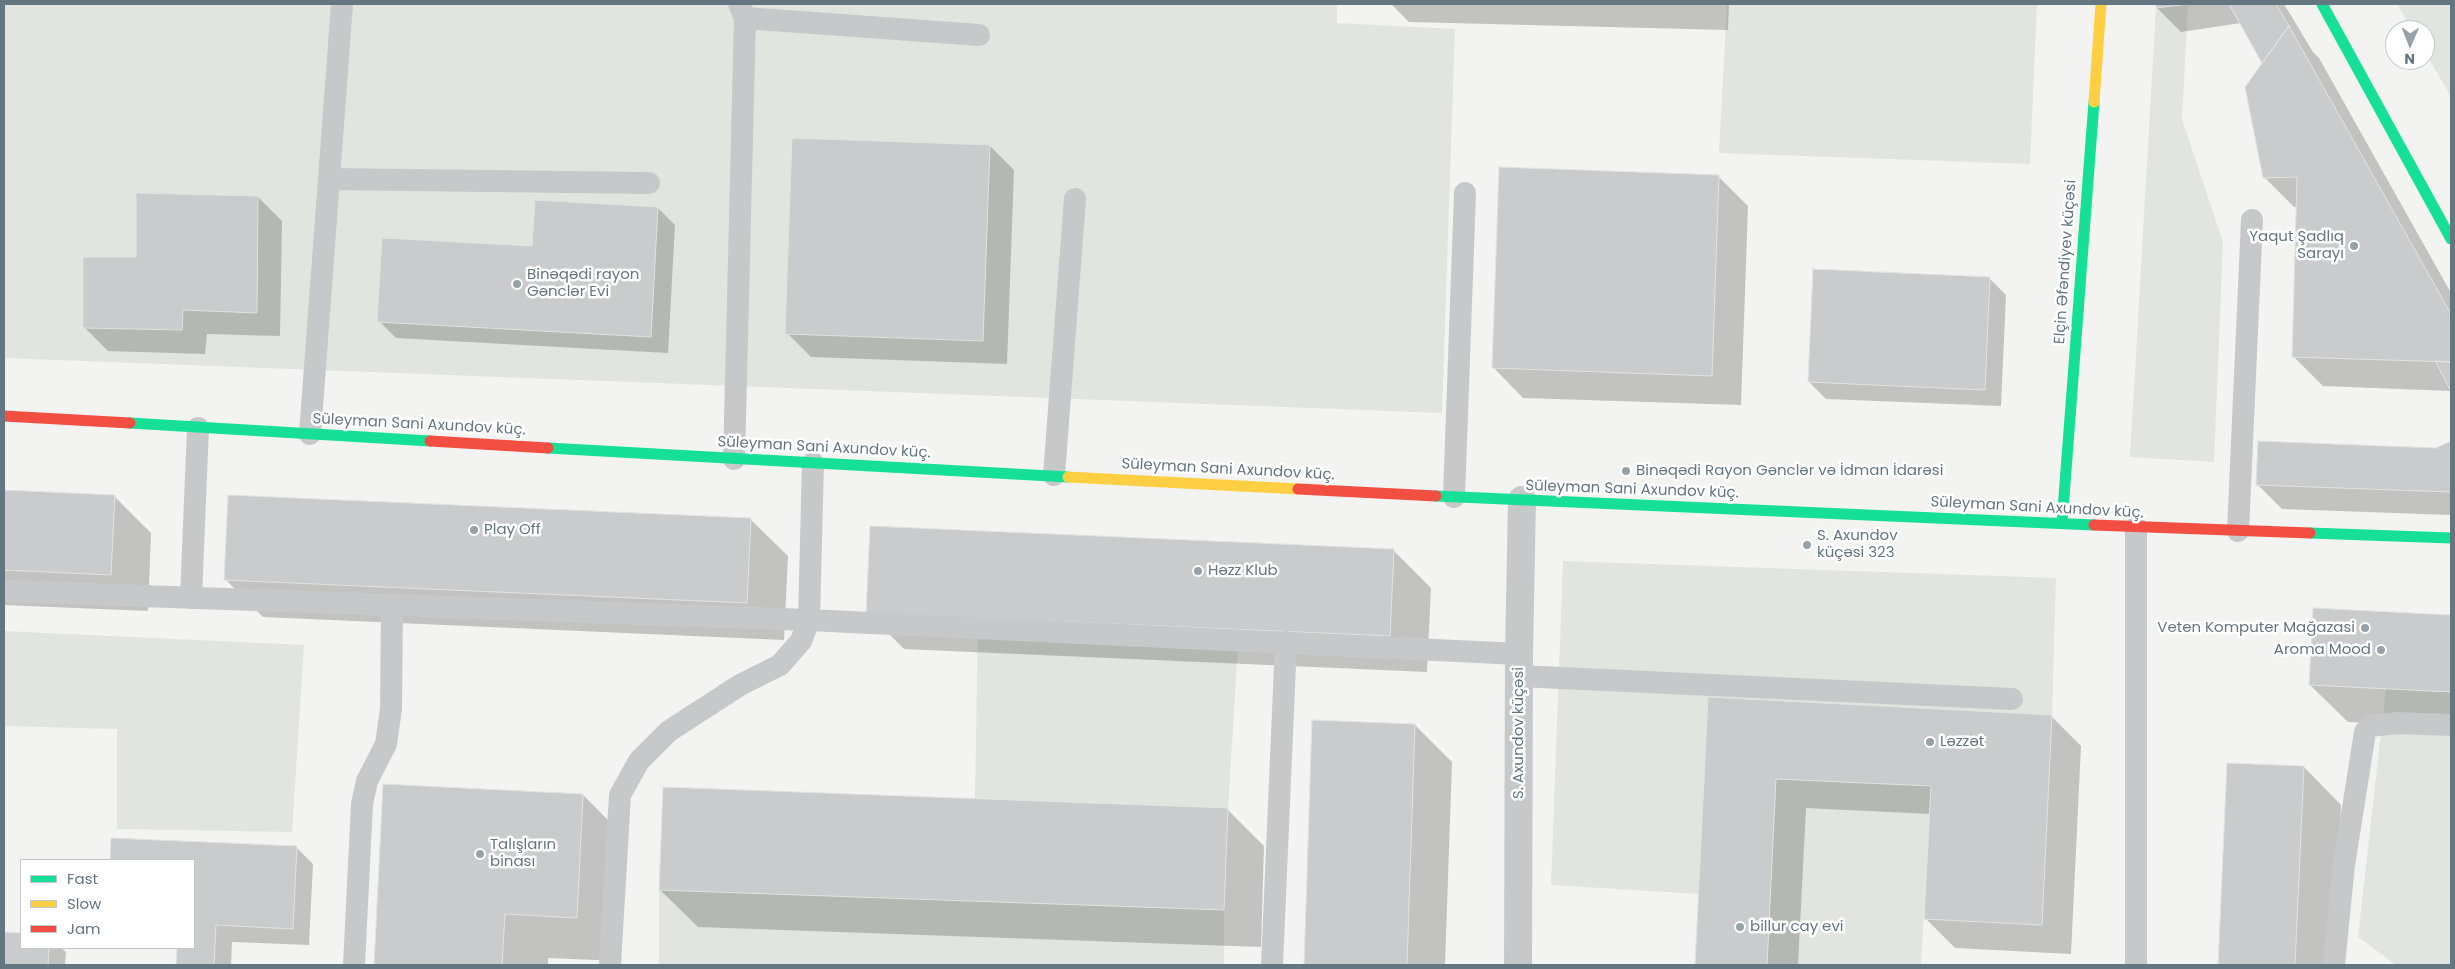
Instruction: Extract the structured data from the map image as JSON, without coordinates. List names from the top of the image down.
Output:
{
  "streets": {
    "street": ["Elçin Əfəndiyev küçəsi", "Süleyman Sani Axundov küç.", "S. Axundov küçəsi"]
  },
  "crossings": [
    ["Elçin Əfəndiyev küçəsi", "Süleyman Sani Axundov küç."],
    ["Süleyman Sani Axundov küç.", "S. Axundov küçəsi"]
  ],
  "places": [
    "Yaqut Şadlıq Sarayı",
    "Binəqədi rayon Gənclər Evi",
    "Binəqədi Rayon Gənclər və İdman İdarəsi",
    "Play Off",
    "S. Axundov küçəsi 323",
    "Həzz Klub",
    "Veten Komputer Mağazasi",
    "Aroma Mood",
    "Ləzzət",
    "Talışların binası",
    "billur cay evi"
  ],
  "legend": ["Fast", "Slow", "Jam"],
  "north": "bottom"
}
